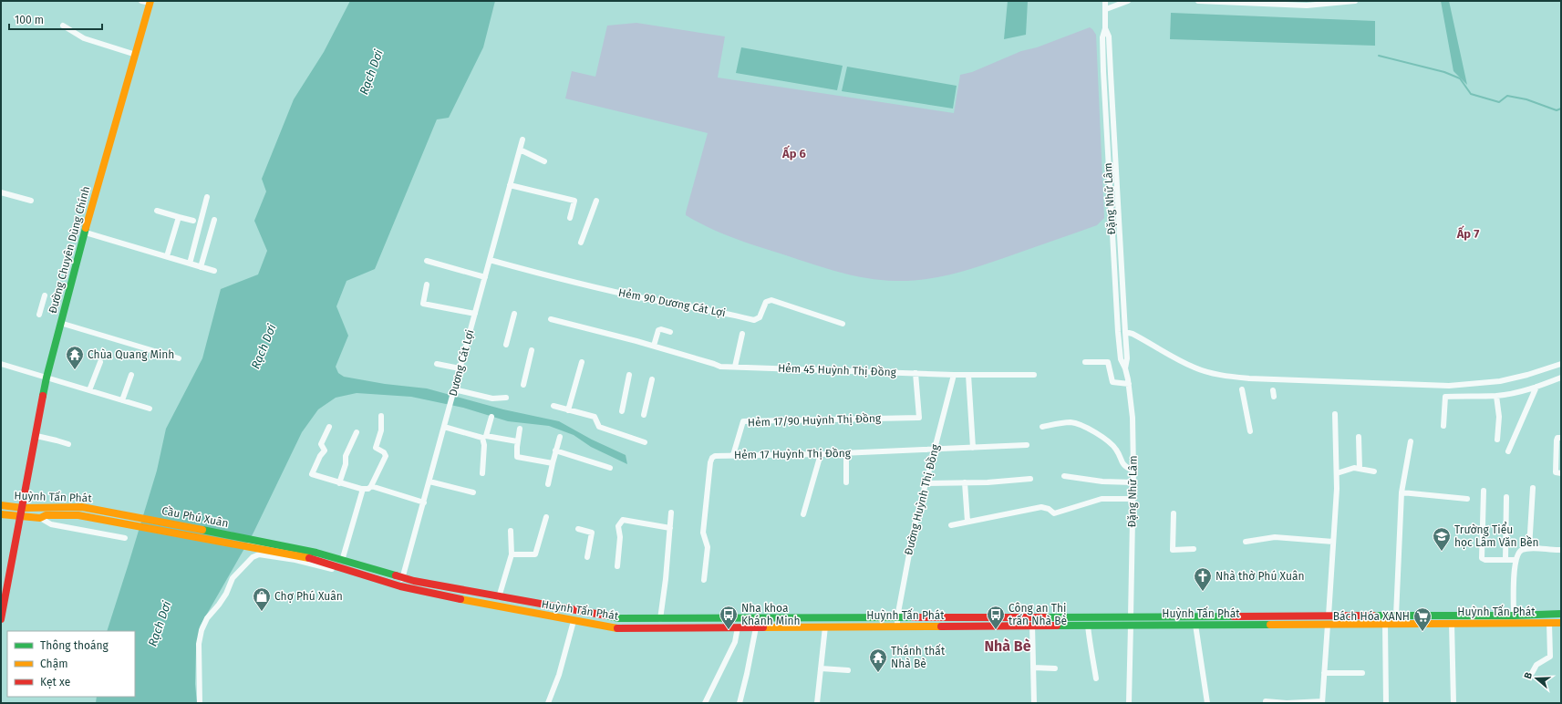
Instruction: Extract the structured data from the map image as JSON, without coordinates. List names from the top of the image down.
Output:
{
  "streets": {
    "main road": ["Đường Chuyên Dùng Chính", "Huỳnh Tấn Phát", "Cầu Phú Xuân"],
    "street": [
      "Đặng Nhữ Lâm",
      "Hẻm 90 Dương Cát Lợi",
      "Dương Cát Lợi",
      "Hẻm 45 Huỳnh Thị Đồng",
      "Hẻm 17/90 Huỳnh Thị Đồng",
      "Hẻm 17 Huỳnh Thị Đồng",
      "Đường Huỳnh Thị Đồng"
    ]
  },
  "crossings": [
    ["Đặng Nhữ Lâm", "Huỳnh Tấn Phát"],
    ["Đường Chuyên Dùng Chính", "Huỳnh Tấn Phát"],
    ["Hẻm 90 Dương Cát Lợi", "Dương Cát Lợi"],
    ["Dương Cát Lợi", "Huỳnh Tấn Phát"],
    ["Hẻm 45 Huỳnh Thị Đồng", "Hẻm 17/90 Huỳnh Thị Đồng"],
    ["Hẻm 45 Huỳnh Thị Đồng", "Đường Huỳnh Thị Đồng"],
    ["Hẻm 17/90 Huỳnh Thị Đồng", "Hẻm 17 Huỳnh Thị Đồng"],
    ["Hẻm 17 Huỳnh Thị Đồng", "Đường Huỳnh Thị Đồng"],
    ["Huỳnh Tấn Phát", "Đường Huỳnh Thị Đồng"],
    ["Huỳnh Tấn Phát", "Cầu Phú Xuân"]
  ],
  "districts": ["Ấp 6", "Ấp 7", "Nhà Bè"],
  "water": ["Rạch Dơi"],
  "places": {
    "temple": ["Chùa Quang Minh", "Thánh thất Nhà Bè"],
    "school or university": ["Trường Tiểu học Lâm Văn Bền"],
    "church": ["Nhà thờ Phú Xuân"],
    "shop": ["Chợ Phú Xuân"],
    "bus stop": ["Nha khoa Khánh Minh", "Công an Thị trấn Nhà Bè"],
    "supermarket": ["Bách Hóa XANH"]
  },
  "legend": ["Thông thoáng", "Chậm", "Kẹt xe"],
  "scale_bar": "100 m",
  "north": "left"
}
